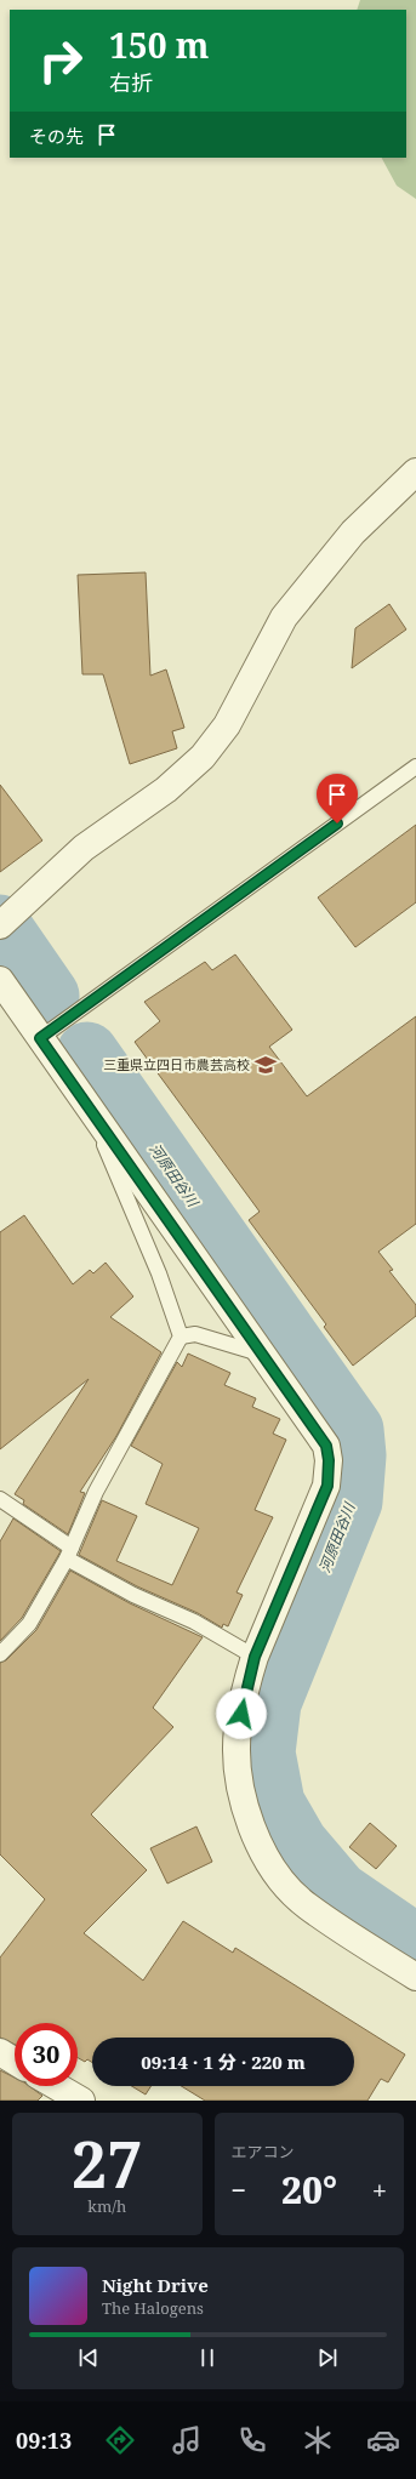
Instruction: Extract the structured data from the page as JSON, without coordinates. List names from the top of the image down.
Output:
{
  "water": ["河原田谷川"],
  "places": {
    "school or university": ["三重県立四日市農芸高校"]
  },
  "page": {
    "turn": ["150 m", "右折"],
    "then": "その先",
    "limit": "30",
    "trip": "09:14 · 1 分 · 220 m",
    "tile": [
      ["27", "km/h"],
      "エアコン"
    ],
    "heat": ["−", "20°", "+"],
    "song": ["Night Drive", "The Halogens"],
    "tabs": "09:13"
  }
}
